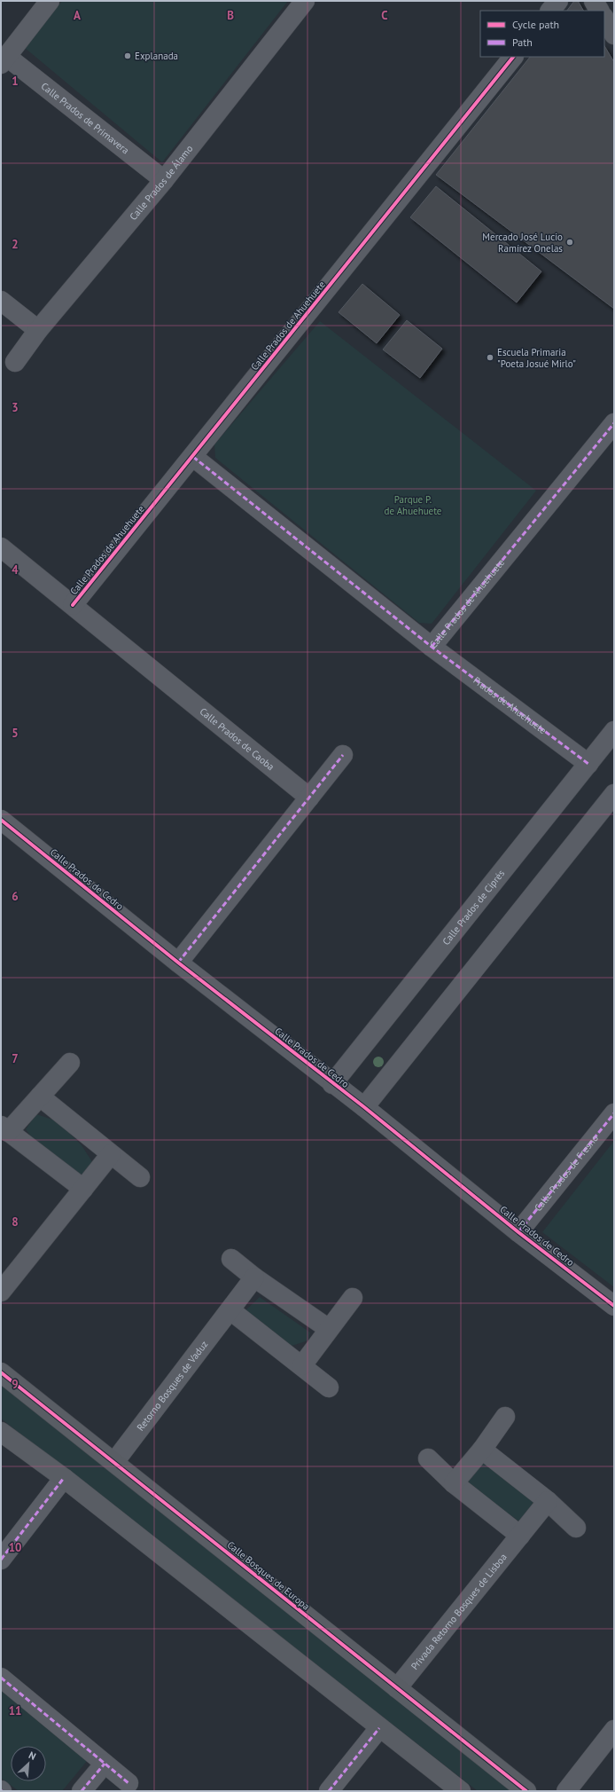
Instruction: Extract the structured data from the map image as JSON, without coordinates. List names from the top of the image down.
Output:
{
  "streets": {
    "street": [
      "Calle Prados de Primavera",
      "Calle Prados de Álamo",
      "Calle Prados de Ahuehuete",
      "Prados de Ahuehuete",
      "Calle Prados de Caoba",
      "Calle Prados de Cedro",
      "Calle Prados de Ciprés",
      "Calle Prados de Fresno",
      "Retorno Bosques de Vaduz",
      "Calle Bosques de Europa",
      "Privada Retorno Bosques de Lisboa"
    ]
  },
  "crossings": [
    ["Calle Prados de Primavera", "Calle Prados de Álamo"],
    ["Calle Prados de Ahuehuete", "Prados de Ahuehuete"],
    ["Calle Prados de Ahuehuete", "Calle Prados de Caoba"],
    ["Prados de Ahuehuete", "Calle Prados de Ciprés"],
    ["Calle Prados de Cedro", "Calle Prados de Ciprés"],
    ["Calle Prados de Cedro", "Calle Prados de Fresno"],
    ["Retorno Bosques de Vaduz", "Calle Bosques de Europa"],
    ["Calle Bosques de Europa", "Privada Retorno Bosques de Lisboa"]
  ],
  "parks": ["Parque P. de Ahuehuete"],
  "places": ["Explanada", "Mercado José Lucio Ramírez Onelas", "Escuela Primaria \"Poeta Josué Mirlo\""],
  "legend": ["Cycle path", "Path"],
  "north": "top right",
  "grid": {
    "columns": ["A", "B", "C"],
    "rows": [
      "1",
      "2",
      "3",
      "4",
      "5",
      "6",
      "7",
      "8",
      "9",
      "10",
      "11"
    ]
  }
}
